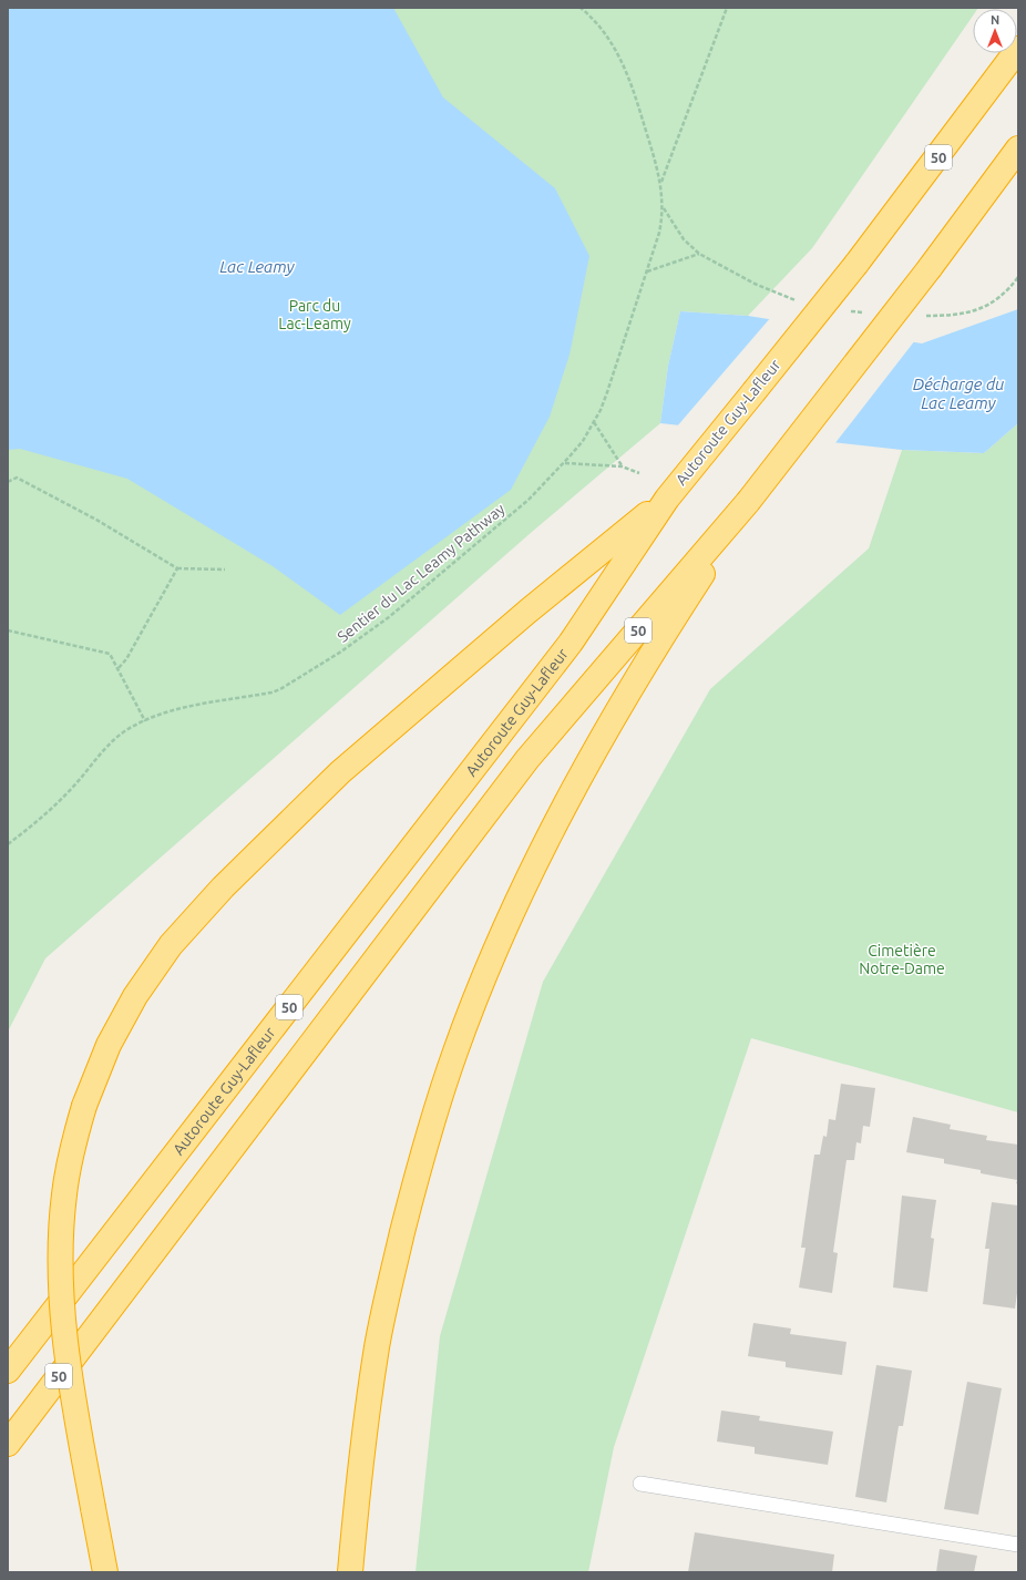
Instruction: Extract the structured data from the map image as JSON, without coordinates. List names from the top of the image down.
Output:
{
  "streets": {
    "highway": ["50", "Autoroute Guy-Lafleur"],
    "path": ["Sentier du Lac Leamy Pathway"]
  },
  "water": ["Lac Leamy", "Décharge du Lac Leamy"],
  "parks": ["Parc du Lac-Leamy", "Cimetière Notre-Dame"],
  "north": "top"
}
